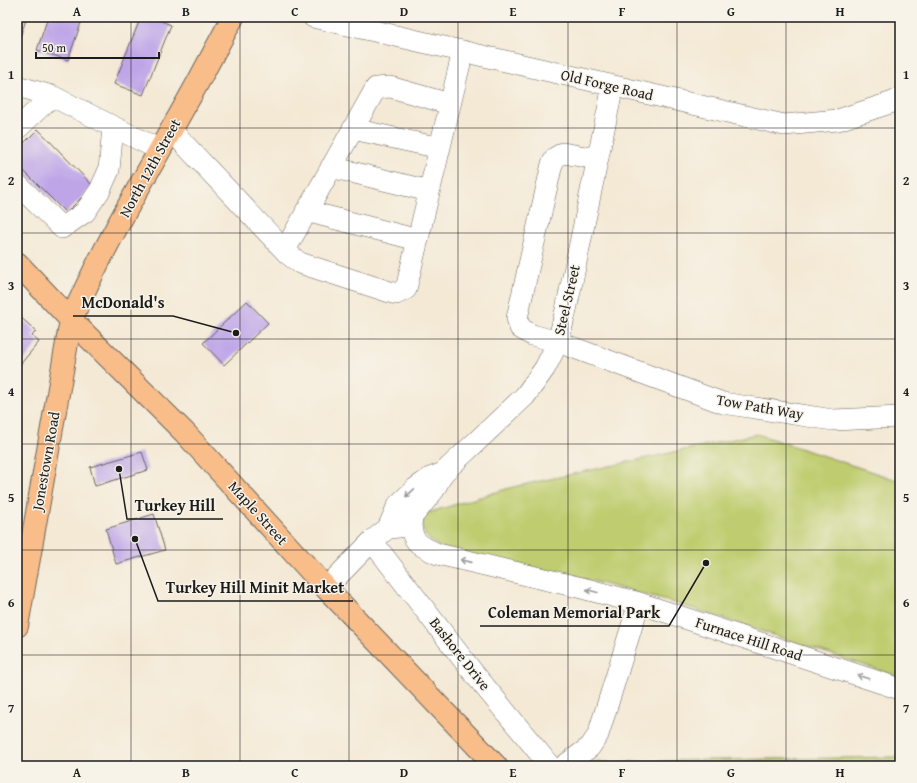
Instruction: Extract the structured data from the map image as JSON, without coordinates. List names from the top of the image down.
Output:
{
  "streets": {
    "main road": ["North 12th Street", "Jonestown Road", "Maple Street"],
    "street": [
      "Old Forge Road",
      "Steel Street",
      "Tow Path Way",
      "Furnace Hill Road",
      "Bashore Drive"
    ]
  },
  "crossings": [
    ["Old Forge Road", "Steel Street"],
    ["North 12th Street", "Jonestown Road"],
    ["North 12th Street", "Maple Street"],
    ["Steel Street", "Tow Path Way"],
    ["Steel Street", "Maple Street"],
    ["Steel Street", "Furnace Hill Road"],
    ["Steel Street", "Bashore Drive"],
    ["Jonestown Road", "Maple Street"]
  ],
  "one_way": ["Furnace Hill Road"],
  "places": [
    "McDonald's",
    "Turkey Hill",
    "Turkey Hill Minit Market",
    "Coleman Memorial Park"
  ],
  "scale_bar": "50 m",
  "grid": {
    "columns": [
      "A",
      "B",
      "C",
      "D",
      "E",
      "F",
      "G",
      "H"
    ],
    "rows": [
      "1",
      "2",
      "3",
      "4",
      "5",
      "6",
      "7"
    ]
  }
}
